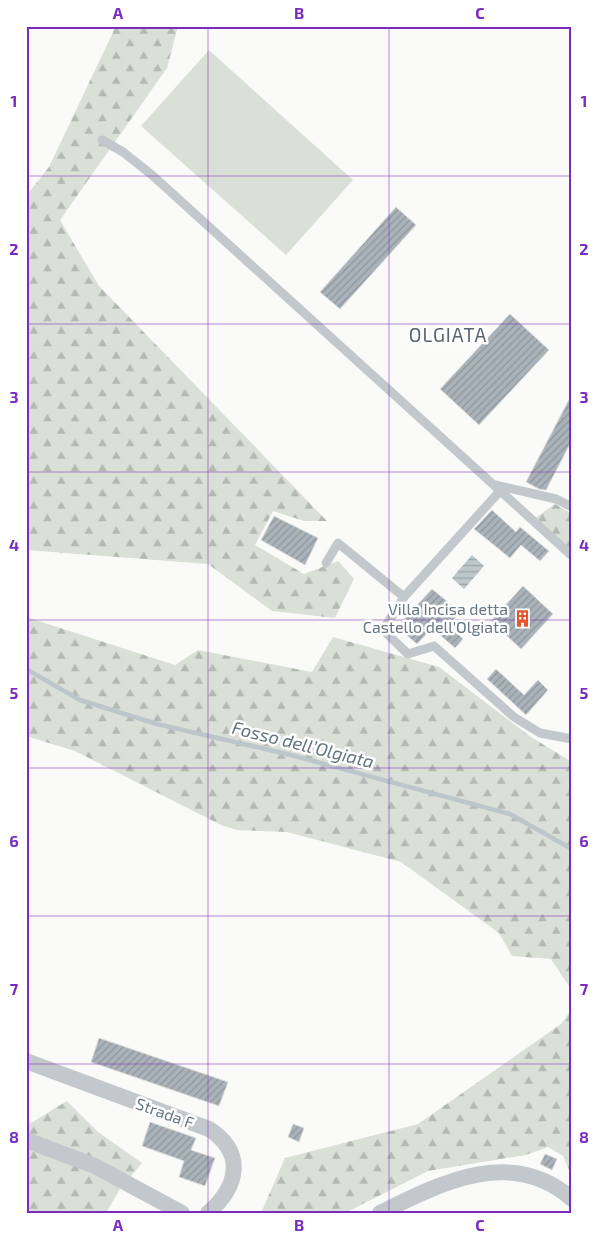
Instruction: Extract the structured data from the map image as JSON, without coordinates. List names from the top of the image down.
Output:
{
  "streets": {
    "street": ["Strada F"]
  },
  "districts": ["OLGIATA"],
  "water": ["Fosso dell’Olgiata"],
  "places": {
    "building": ["Villa Incisa detta Castello dell'Olgiata"]
  },
  "grid": {
    "columns": ["A", "B", "C"],
    "rows": [
      "1",
      "2",
      "3",
      "4",
      "5",
      "6",
      "7",
      "8"
    ]
  }
}
